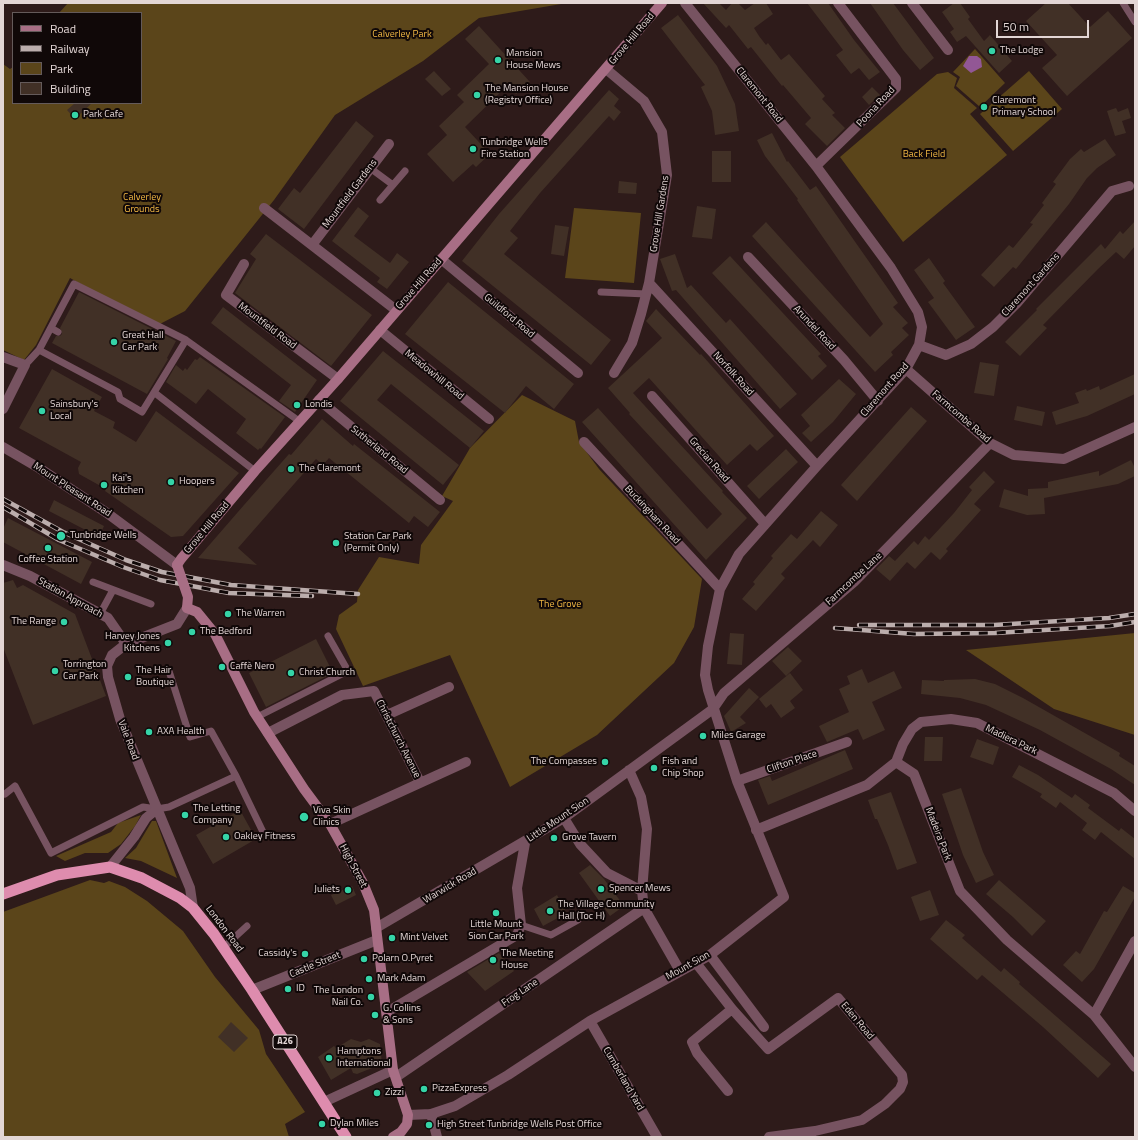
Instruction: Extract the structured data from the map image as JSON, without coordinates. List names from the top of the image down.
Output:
{
  "streets": {
    "highway": ["London Road", "A26"],
    "main road": ["Grove Hill Road", "High Street"],
    "street": [
      "Claremont Road",
      "Poona Road",
      "Mountfield Gardens",
      "Grove Hill Gardens",
      "Claremont Gardens",
      "Guildford Road",
      "Mountfield Road",
      "Arundel Road",
      "Norfolk Road",
      "Meadowhill Road",
      "Farmcombe Road",
      "Sutherland Road",
      "Grecian Road",
      "Mount Pleasant Road",
      "Buckingham Road",
      "Farmcombe Lane",
      "Station Approach",
      "Christchurch Avenue",
      "Vale Road",
      "Madiera Park",
      "Clifton Place",
      "Little Mount Sion",
      "Madeira Park",
      "Warwick Road",
      "Castle Street",
      "Mount Sion",
      "Frog Lane",
      "Eden Road",
      "Cumberland Yard"
    ]
  },
  "crossings": [
    ["Grove Hill Road", "Grove Hill Gardens"],
    ["Grove Hill Road", "Guildford Road"],
    ["Grove Hill Road", "Mountfield Road"],
    ["Grove Hill Road", "Meadowhill Road"],
    ["Grove Hill Road", "Sutherland Road"],
    ["Grove Hill Road", "Mount Pleasant Road"],
    ["Claremont Road", "Poona Road"],
    ["Claremont Road", "Claremont Gardens"],
    ["Claremont Road", "Arundel Road"],
    ["Claremont Road", "Norfolk Road"],
    ["Claremont Road", "Farmcombe Road"],
    ["Claremont Road", "Grecian Road"],
    ["Claremont Road", "Buckingham Road"],
    ["Claremont Road", "Farmcombe Lane"],
    ["Claremont Road", "Little Mount Sion"],
    ["Claremont Road", "Mount Sion"],
    ["Grove Hill Gardens", "Norfolk Road"],
    ["Farmcombe Road", "Farmcombe Lane"],
    ["Farmcombe Lane", "Little Mount Sion"],
    ["Farmcombe Lane", "Mount Sion"],
    ["Station Approach", "Vale Road"],
    ["Christchurch Avenue", "High Street"],
    ["Vale Road", "High Street"],
    ["Vale Road", "London Road"],
    ["Madiera Park", "Madeira Park"],
    ["Clifton Place", "Mount Sion"],
    ["Little Mount Sion", "Warwick Road"],
    ["Little Mount Sion", "Mount Sion"],
    ["High Street", "Warwick Road"],
    ["High Street", "Castle Street"],
    ["High Street", "Mount Sion"],
    ["High Street", "Frog Lane"],
    ["London Road", "Castle Street"],
    ["London Road", "Frog Lane"],
    ["Mount Sion", "Eden Road"],
    ["Mount Sion", "Cumberland Yard"]
  ],
  "parks": [
    "Calverley Park",
    "Back Field",
    "Calverley Grounds",
    "The Grove"
  ],
  "places": [
    "The Lodge",
    "Mansion House Mews",
    "The Mansion House (Registry Office)",
    "Claremont Primary School",
    "Park Cafe",
    "Tunbridge Wells Fire Station",
    "Great Hall Car Park",
    "Londis",
    "Sainsbury's Local",
    "The Claremont",
    "Hoopers",
    "Kai's Kitchen",
    "Tunbridge Wells",
    "Station Car Park (Permit Only)",
    "Coffee Station",
    "The Warren",
    "The Range",
    "The Bedford",
    "Harvey Jones Kitchens",
    "Caffè Nero",
    "Torrington Car Park",
    "Christ Church",
    "The Hair Boutique",
    "AXA Health",
    "Miles Garage",
    "The Compasses",
    "Fish and Chip Shop",
    "The Letting Company",
    "Viva Skin Clinics",
    "Oakley Fitness",
    "Grove Tavern",
    "Spencer Mews",
    "Juliets",
    "The Village Community Hall (Toc H)",
    "Little Mount Sion Car Park",
    "Mint Velvet",
    "Cassidy's",
    "Polarn O.Pyret",
    "The Meeting House",
    "Mark Adam",
    "ID",
    "The London Nail Co.",
    "G. Collins & Sons",
    "Hamptons International",
    "PizzaExpress",
    "Zizzi",
    "Dylan Miles",
    "High Street Tunbridge Wells Post Office"
  ],
  "legend": [
    "Road",
    "Railway",
    "Park",
    "Building"
  ],
  "scale_bar": "50 m"
}
